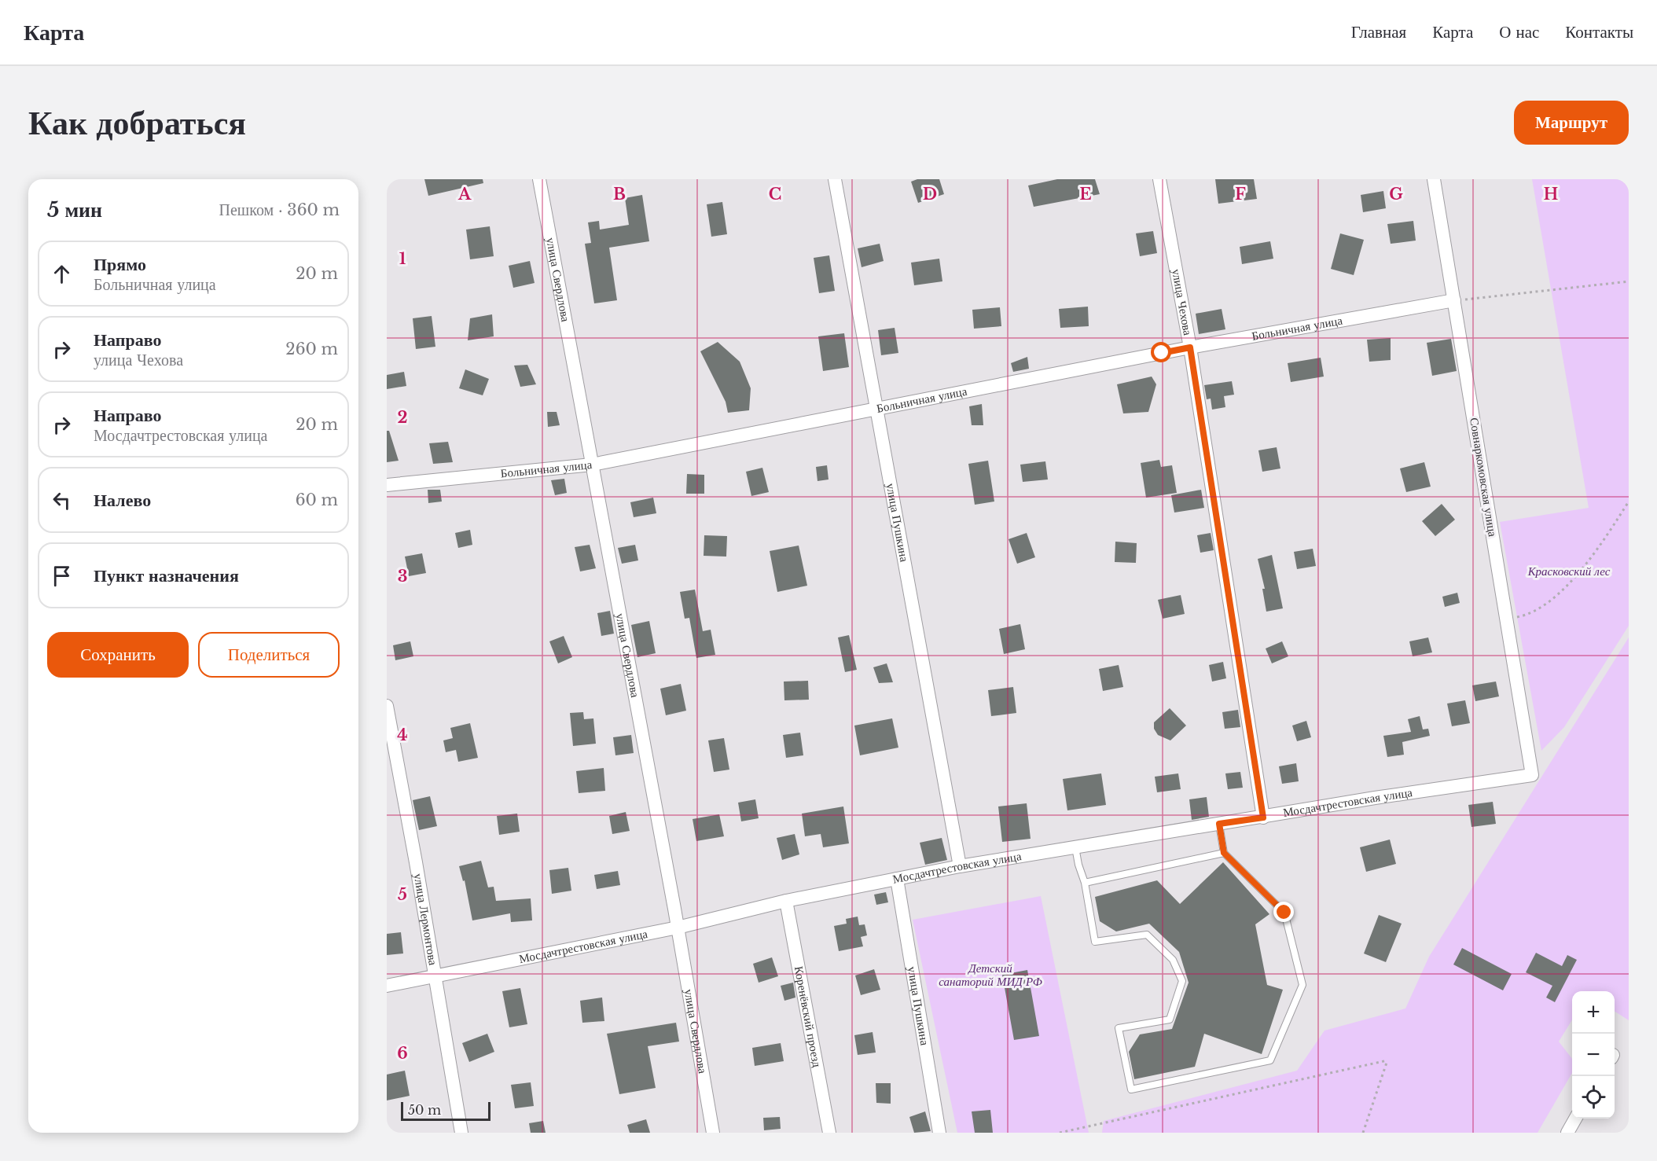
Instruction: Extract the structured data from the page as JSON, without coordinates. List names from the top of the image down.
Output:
{
  "streets": {
    "street": [
      "улица Свердлова",
      "улица Чехова",
      "Больничная улица",
      "Совнаркомовская улица",
      "улица Пушкина",
      "Мосдачтрестовская улица",
      "улица Лермонтова",
      "Коренёвский проезд"
    ]
  },
  "crossings": [
    ["улица Свердлова", "Больничная улица"],
    ["улица Свердлова", "Мосдачтрестовская улица"],
    ["улица Чехова", "Больничная улица"],
    ["улица Чехова", "Мосдачтрестовская улица"],
    ["Больничная улица", "Совнаркомовская улица"],
    ["Больничная улица", "улица Пушкина"],
    ["Совнаркомовская улица", "Мосдачтрестовская улица"],
    ["улица Пушкина", "Мосдачтрестовская улица"],
    ["Мосдачтрестовская улица", "улица Лермонтова"],
    ["Мосдачтрестовская улица", "Коренёвский проезд"]
  ],
  "parks": ["Красковский лес", "Детский санаторий МИД РФ"],
  "scale_bar": "50 m",
  "page": {
    "header": "Карта",
    "nav": [
      "Главная",
      "Карта",
      "О нас",
      "Контакты"
    ],
    "buttons": [
      "Маршрут",
      ["Сохранить", "Поделиться"]
    ],
    "title": "Как добраться",
    "heading": ["5 мин", "Пешком · 360 m"],
    "list": [
      ["Прямо", "Больничная улица", "20 m"],
      ["Направо", "улица Чехова", "260 m"],
      ["Направо", "Мосдачтрестовская улица", "20 m"],
      ["Налево", "60 m"],
      "Пункт назначения"
    ],
    "map_buttons": ["+", "−"],
    "scale": "50 m"
  },
  "grid": {
    "columns": [
      "A",
      "B",
      "C",
      "D",
      "E",
      "F",
      "G",
      "H"
    ],
    "rows": [
      "1",
      "2",
      "3",
      "4",
      "5",
      "6"
    ]
  }
}
